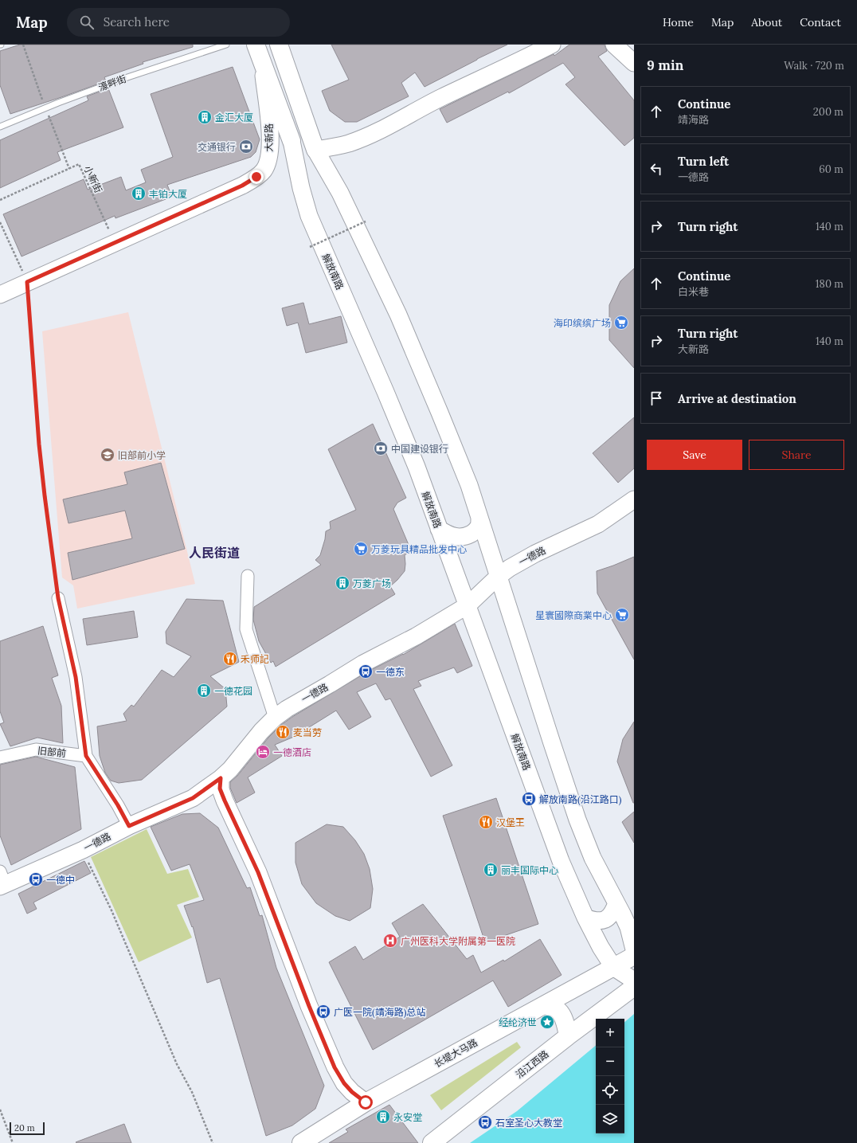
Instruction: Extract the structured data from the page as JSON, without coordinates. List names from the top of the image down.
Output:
{
  "streets": {
    "main road": [
      "大新路",
      "解放南路",
      "一德路",
      "长堤大马路",
      "沿江西路"
    ],
    "street": ["旧部前"],
    "lane": ["濠畔街"],
    "path": ["小新街"]
  },
  "crossings": [
    ["大新路", "小新街"],
    ["大新路", "解放南路"],
    ["解放南路", "一德路"],
    ["解放南路", "长堤大马路"]
  ],
  "districts": ["人民街道"],
  "places": {
    "building": [
      "金汇大厦",
      "丰铂大厦",
      "万菱广场",
      "一德花园",
      "丽丰国际中心",
      "永安堂"
    ],
    "bank": ["交通银行", "中国建设银行"],
    "supermarket": ["海印缤缤广场", "万菱玩具精品批发中心", "星寰國際商業中心"],
    "school or university": ["旧部前小学"],
    "restaurant": ["禾师記", "麦当劳", "汉堡王"],
    "bus stop": [
      "一德东",
      "解放南路(沿江路口)",
      "一德中",
      "广医一院(靖海路)总站",
      "石室圣心大教堂"
    ],
    "hotel": ["一德酒店"],
    "hospital": ["广州医科大学附属第一医院"],
    "place": ["经纶济世"]
  },
  "scale_bar": "20 m",
  "page": {
    "header": "Map",
    "search": "Search here",
    "nav": [
      "Home",
      "Map",
      "About",
      "Contact"
    ],
    "heading": ["9 min", "Walk · 720 m"],
    "list": [
      ["Continue", "靖海路", "200 m"],
      ["Turn left", "一德路", "60 m"],
      ["Turn right", "140 m"],
      ["Continue", "白米巷", "180 m"],
      ["Turn right", "大新路", "140 m"],
      "Arrive at destination"
    ],
    "buttons": ["Save", "Share"],
    "map_buttons": ["+", "−"],
    "scale": "20 m"
  }
}
